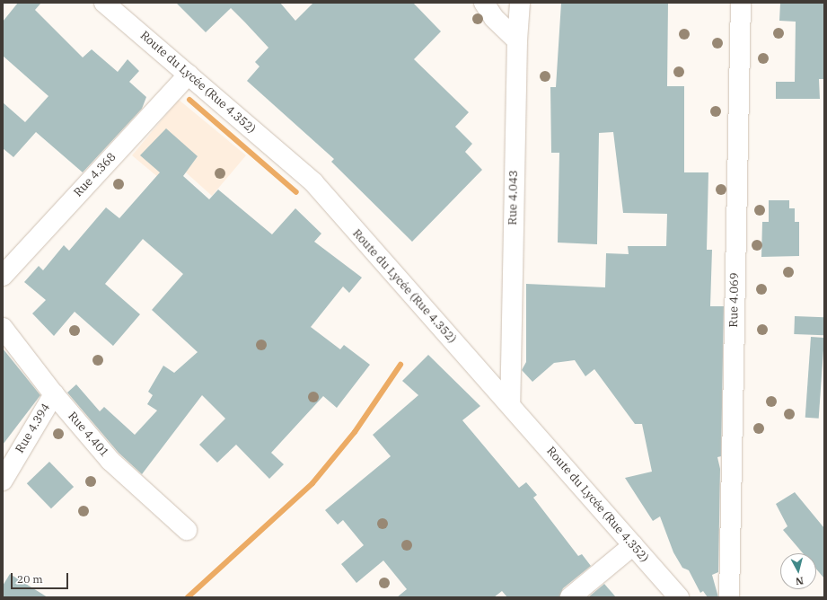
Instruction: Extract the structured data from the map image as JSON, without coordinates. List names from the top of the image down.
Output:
{
  "streets": {
    "street": [
      "Route du Lycée (Rue 4.352)",
      "Rue 4.368",
      "Rue 4.043",
      "Rue 4.069",
      "Rue 4.394",
      "Rue 4.401"
    ]
  },
  "crossings": [
    ["Route du Lycée (Rue 4.352)", "Rue 4.368"],
    ["Route du Lycée (Rue 4.352)", "Rue 4.043"],
    ["Rue 4.394", "Rue 4.401"]
  ],
  "scale_bar": "20 m",
  "north": "bottom"
}
